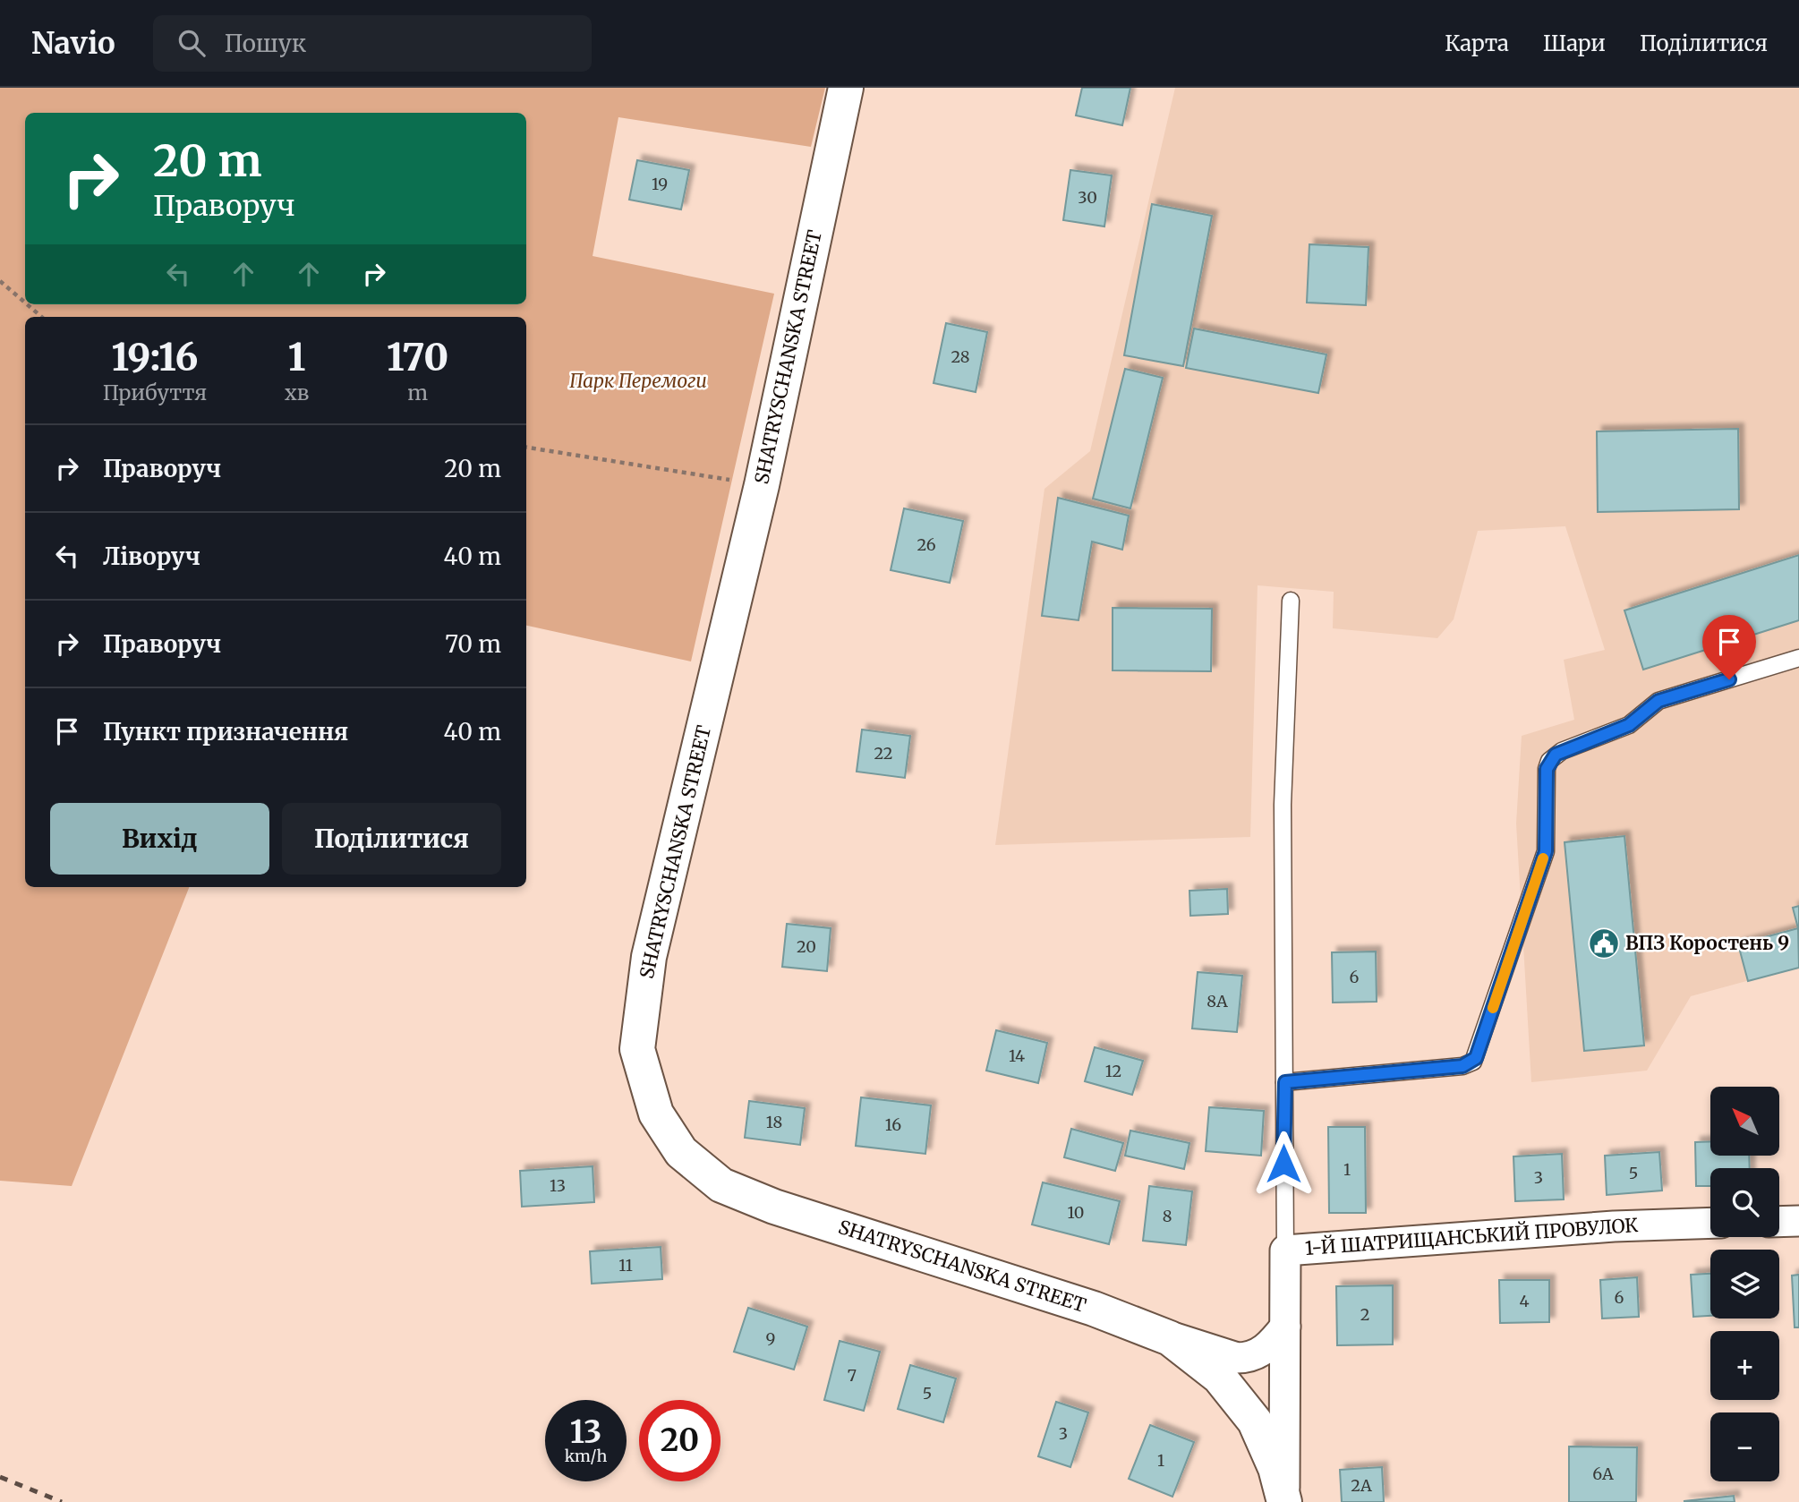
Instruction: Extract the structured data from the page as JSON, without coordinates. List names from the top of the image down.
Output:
{
  "streets": {
    "street": ["SHATRYSCHANSKA STREET", "1-Й ШАТРИЩАНСЬКИЙ ПРОВУЛОК"]
  },
  "crossings": [
    ["SHATRYSCHANSKA STREET", "1-Й ШАТРИЩАНСЬКИЙ ПРОВУЛОК"]
  ],
  "parks": ["Парк Перемоги"],
  "places": {
    "public building": ["ВПЗ Коростень 9"]
  },
  "house_numbers": [
    "19",
    "30",
    "28",
    "26",
    "22",
    "20",
    "6",
    "8А",
    "14",
    "12",
    "18",
    "16",
    "1",
    "5",
    "3",
    "13",
    "10",
    "8",
    "11",
    "6",
    "4",
    "2",
    "9",
    "7",
    "5",
    "3",
    "1",
    "6А",
    "2А"
  ],
  "north": "top left",
  "page": {
    "header": "Navio",
    "search": "Пошук",
    "nav": ["Карта", "Шари", "Поділитися"],
    "turn": ["20 m", "Праворуч"],
    "eta": [
      "19:16",
      "Прибуття",
      "1",
      "хв",
      "170",
      "m"
    ],
    "list": [
      {
        "name": "Праворуч",
        "value": "20 m"
      },
      {
        "name": "Ліворуч",
        "value": "40 m"
      },
      {
        "name": "Праворуч",
        "value": "70 m"
      },
      {
        "name": "Пункт призначення",
        "value": "40 m"
      }
    ],
    "buttons": ["Вихід", "Поділитися"],
    "map_buttons": ["+", "−"],
    "speed": "13 km/h",
    "limit": "20"
  }
}
